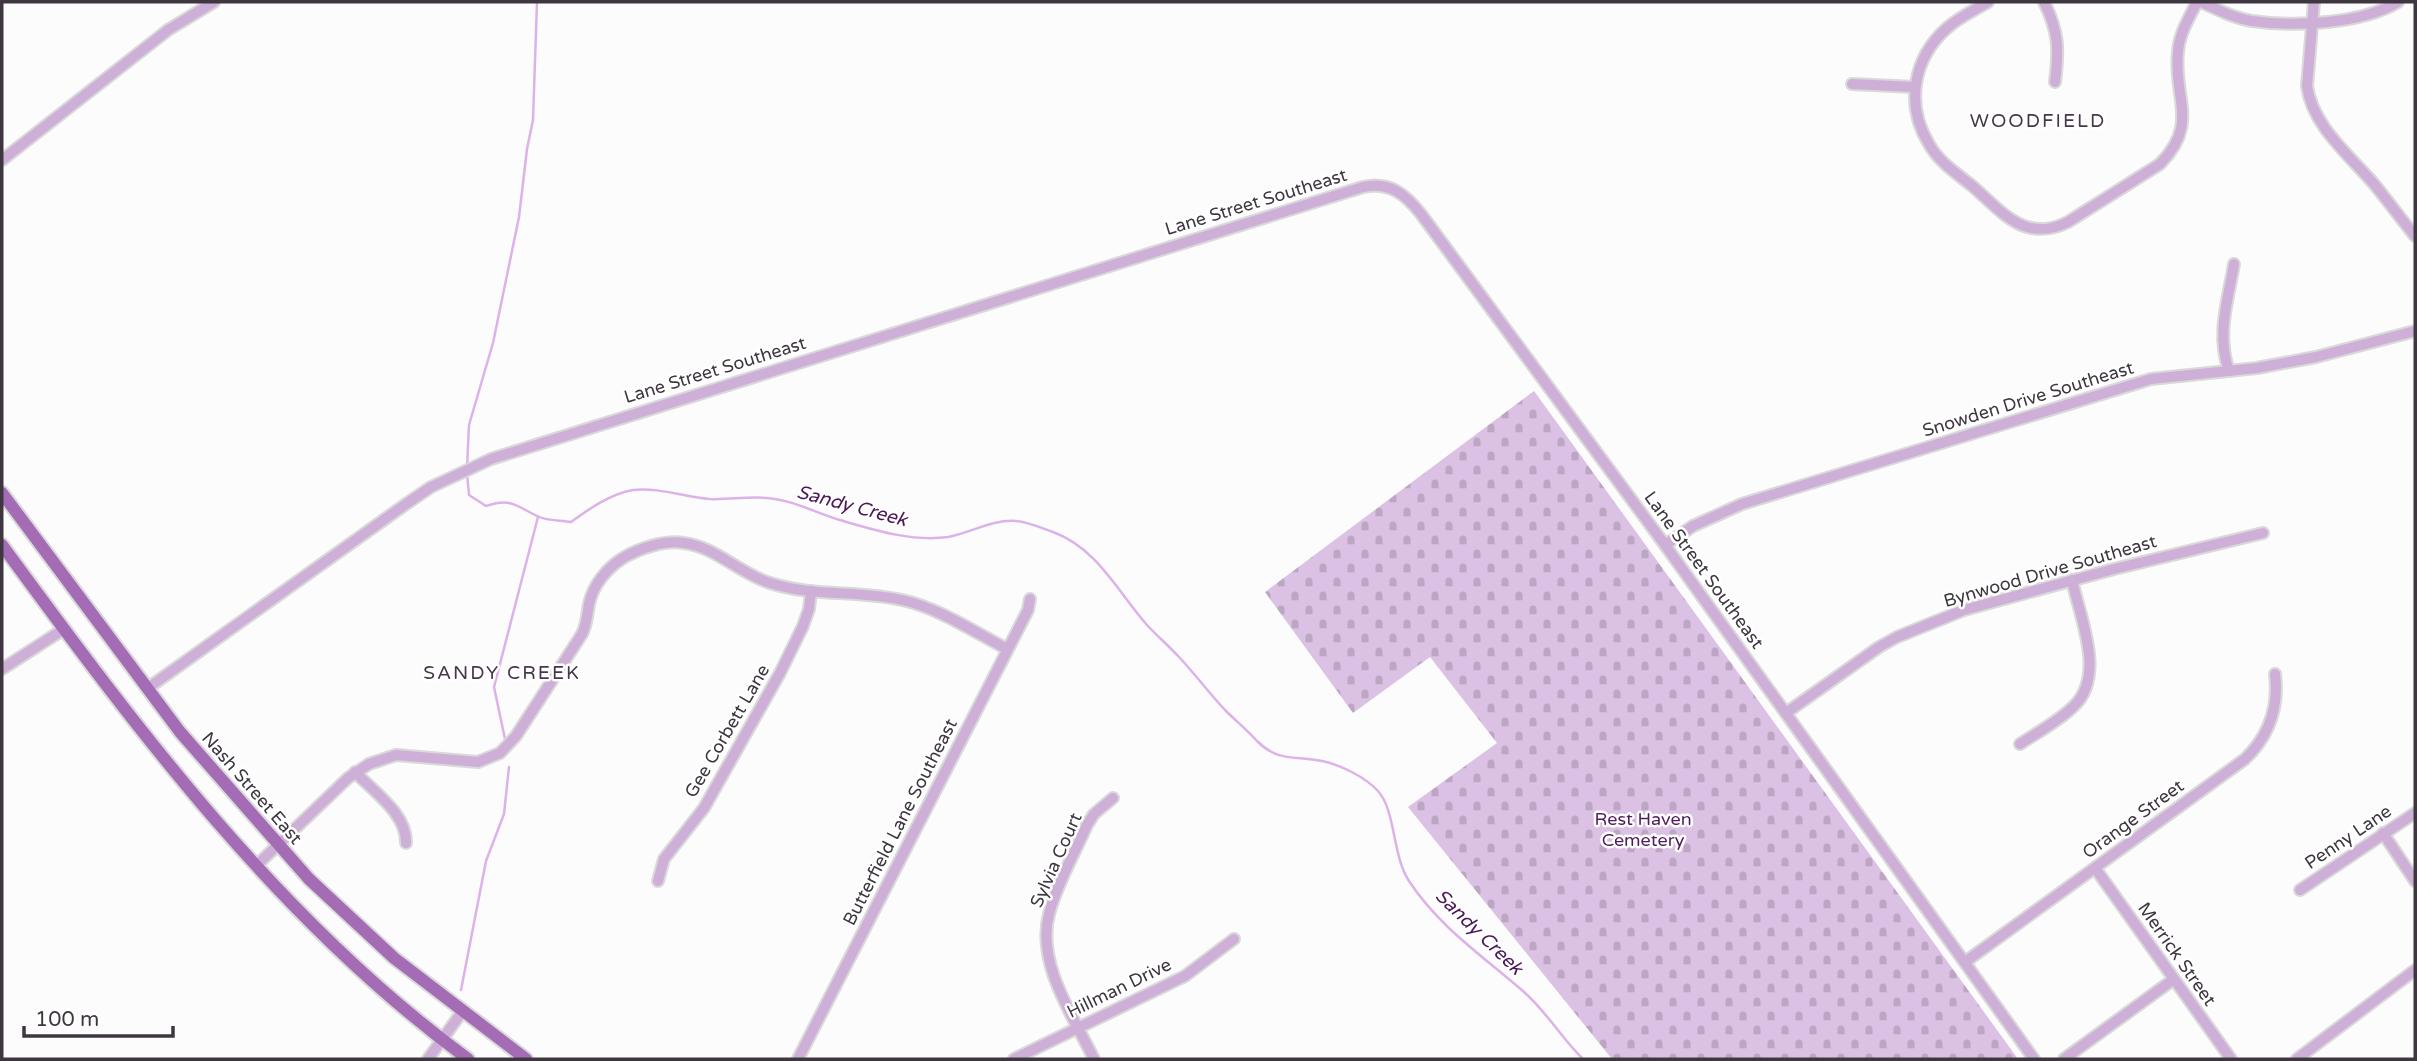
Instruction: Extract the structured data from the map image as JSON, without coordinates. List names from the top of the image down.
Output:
{
  "streets": {
    "main road": ["Nash Street East"],
    "street": [
      "Lane Street Southeast",
      "Snowden Drive Southeast",
      "Bynwood Drive Southeast",
      "Gee Corbett Lane",
      "Orange Street",
      "Butterfield Lane Southeast",
      "Penny Lane",
      "Sylvia Court",
      "Merrick Street",
      "Hillman Drive"
    ]
  },
  "crossings": [
    ["Lane Street Southeast", "Snowden Drive Southeast"],
    ["Lane Street Southeast", "Bynwood Drive Southeast"],
    ["Lane Street Southeast", "Nash Street East"],
    ["Lane Street Southeast", "Orange Street"],
    ["Orange Street", "Merrick Street"],
    ["Sylvia Court", "Hillman Drive"]
  ],
  "districts": ["WOODFIELD", "SANDY CREEK"],
  "water": ["Sandy Creek"],
  "parks": ["Rest Haven Cemetery"],
  "scale_bar": "100 m"
}
